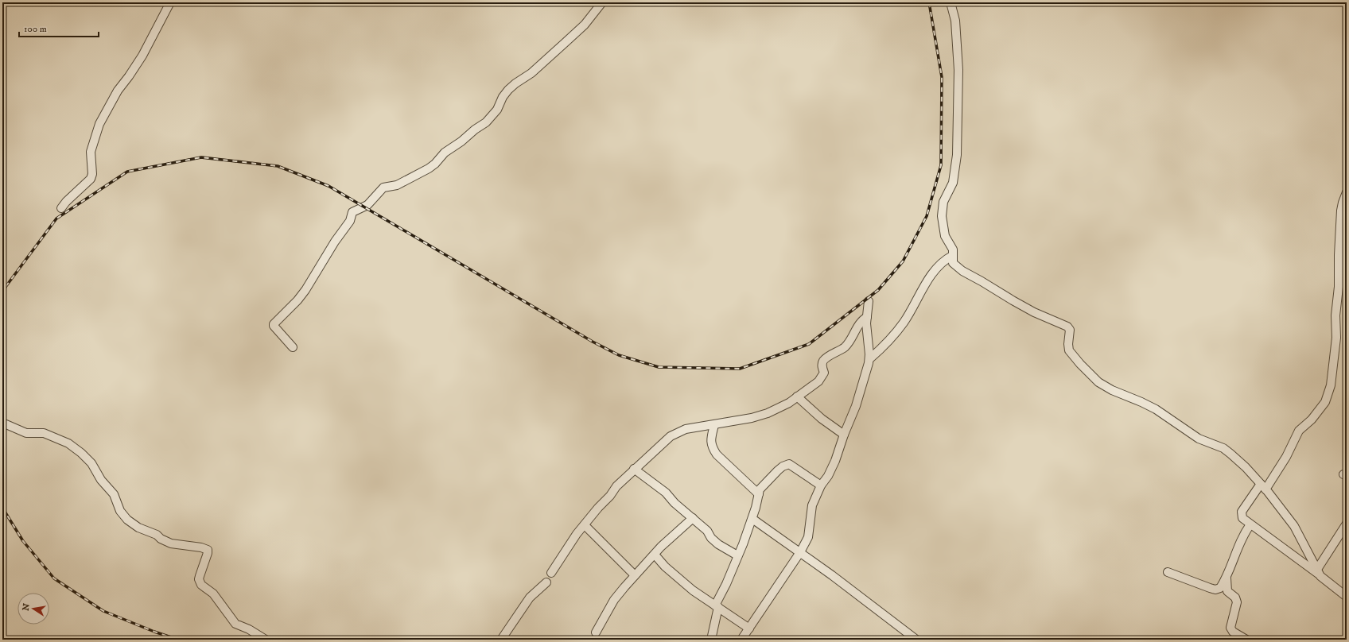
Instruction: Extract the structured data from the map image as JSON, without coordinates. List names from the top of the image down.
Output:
{
  "scale_bar": "100 m",
  "north": "left"
}
